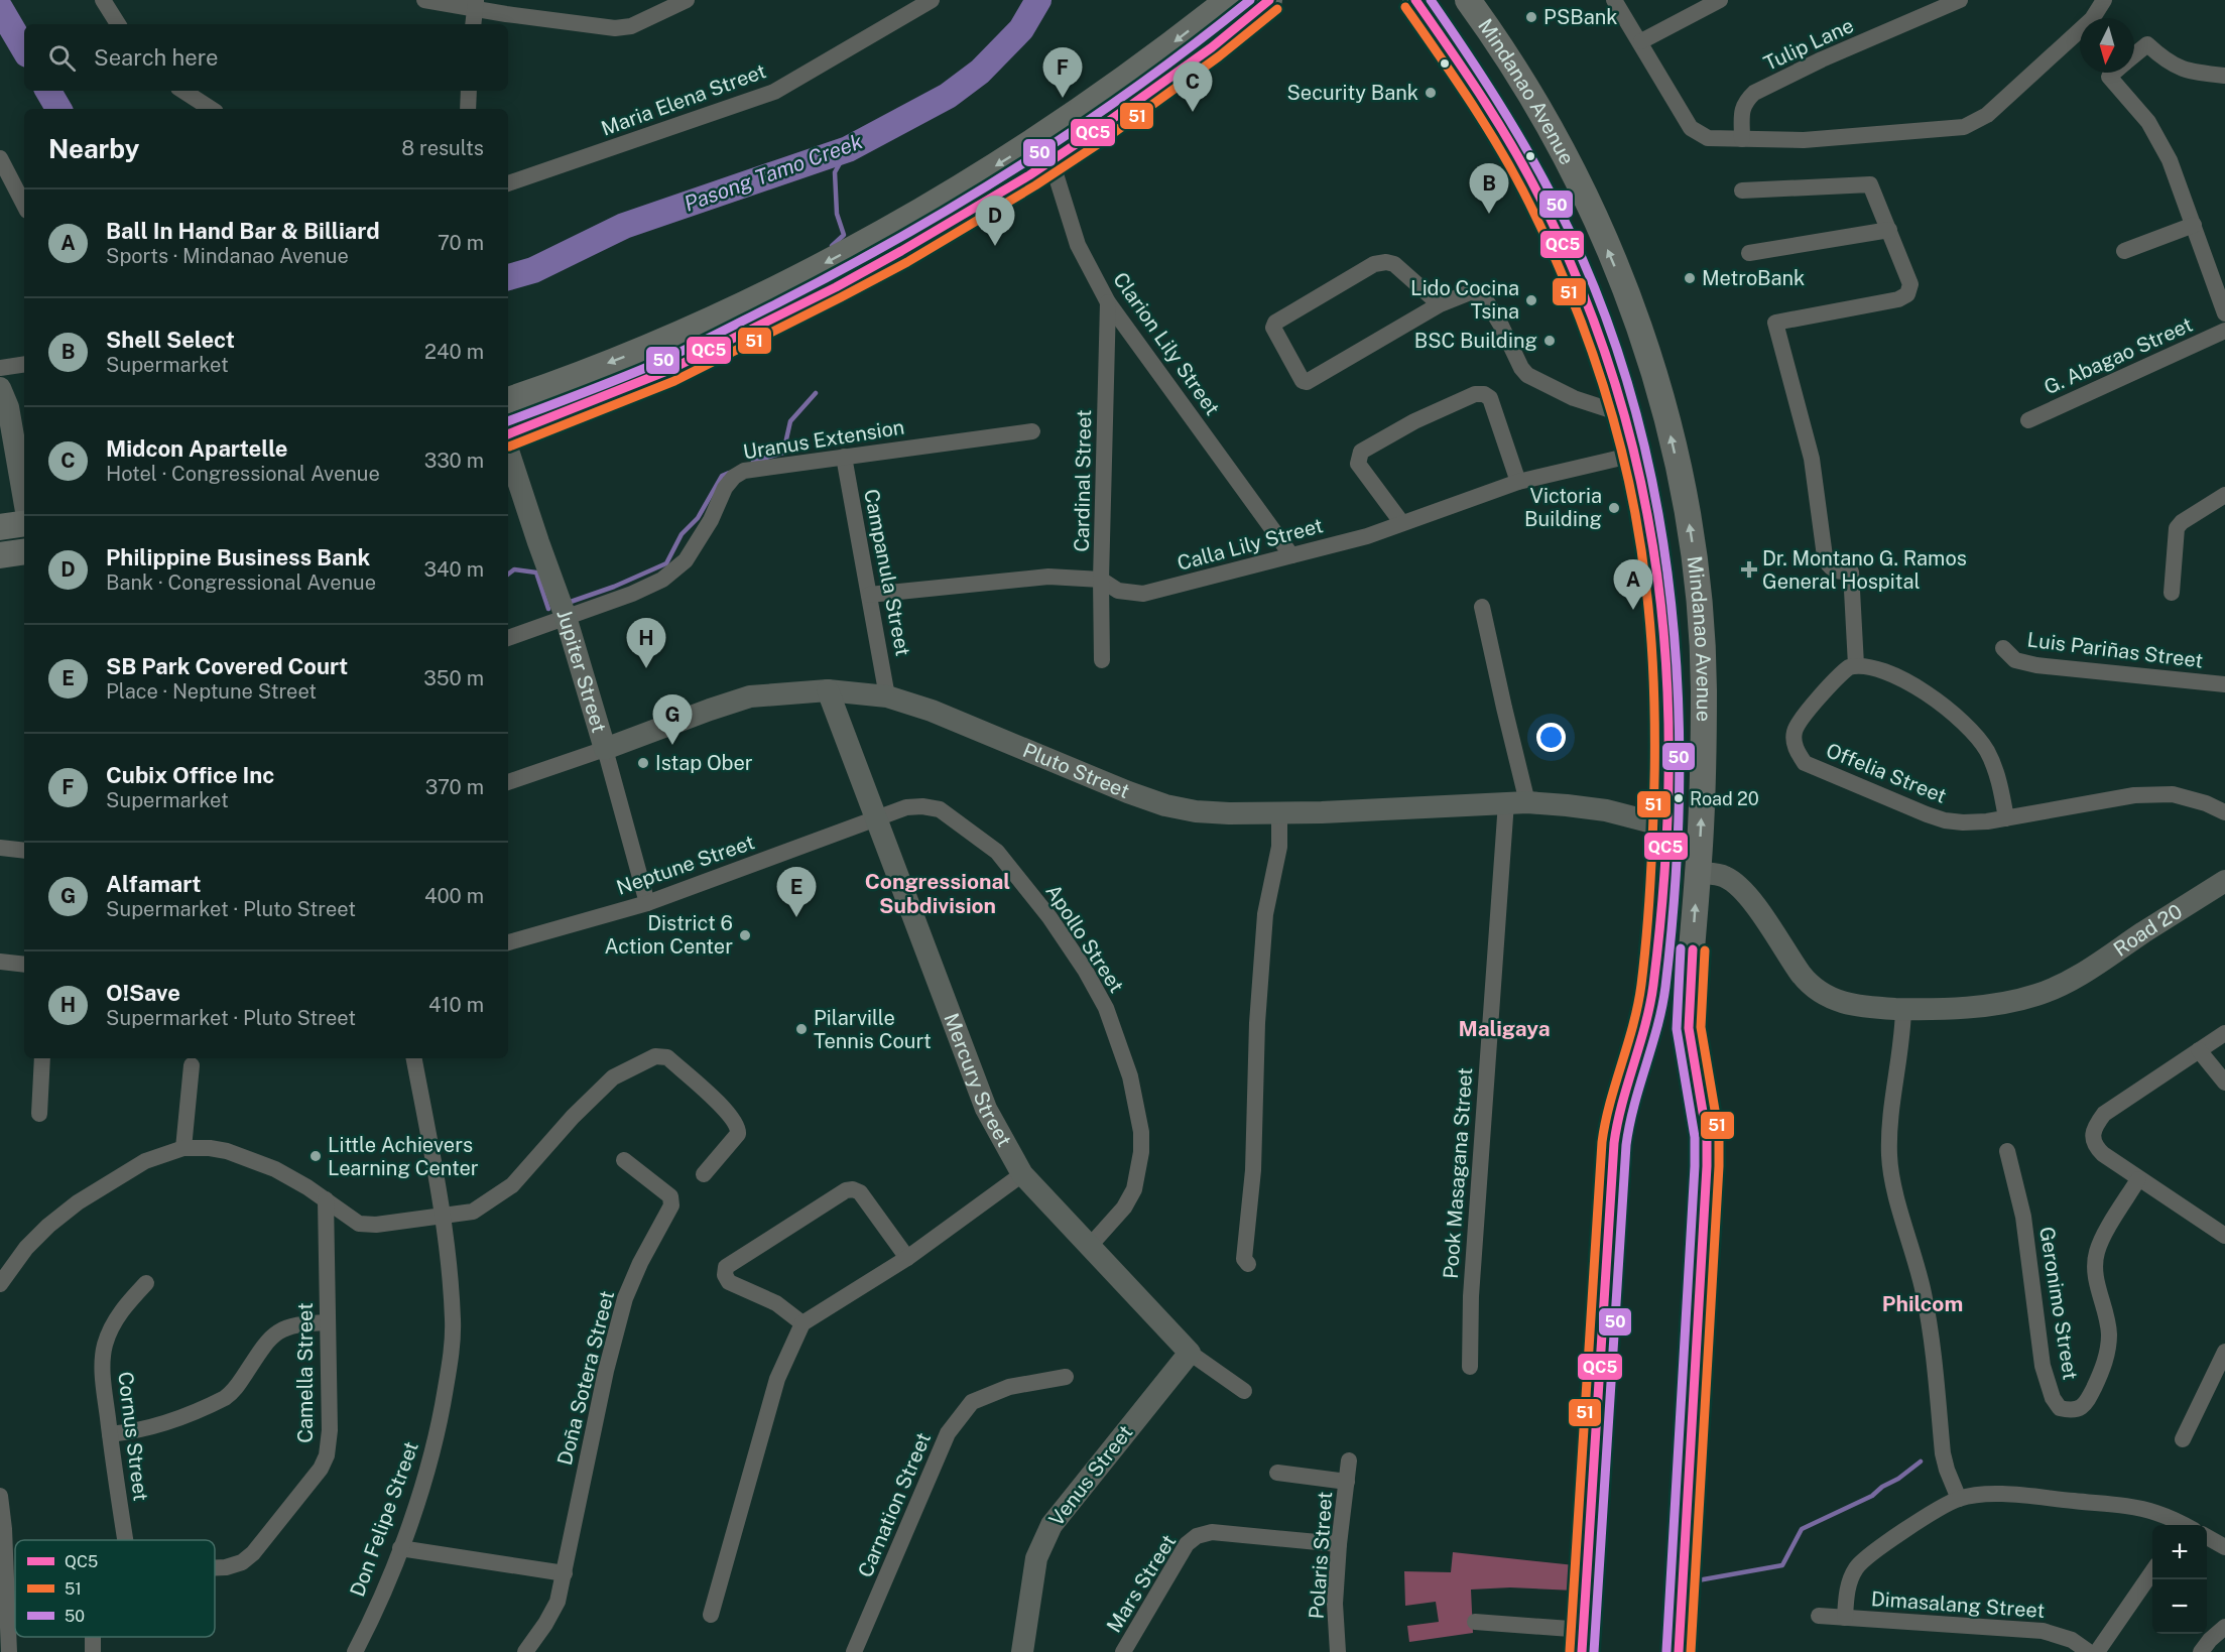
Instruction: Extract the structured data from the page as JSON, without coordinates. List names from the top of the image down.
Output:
{
  "streets": {
    "main road": ["Mindanao Avenue"],
    "street": [
      "Tulip Lane",
      "Maria Elena Street",
      "Clarion Lily Street",
      "G. Abagao Street",
      "Uranus Extension",
      "Cardinal Street",
      "Calla Lily Street",
      "Campanula Street",
      "Luis Pariñas Street",
      "Jupiter Street",
      "Pluto Street",
      "Offelia Street",
      "Neptune Street",
      "Road 20",
      "Apollo Street",
      "Mercury Street",
      "Pook Masagana Street",
      "Geronimo Street",
      "Camella Street",
      "Doña Sotera Street",
      "Cornus Street",
      "Venus Street",
      "Carnation Street",
      "Don Felipe Street",
      "Polaris Street",
      "Mars Street",
      "Dimasalang Street"
    ]
  },
  "crossings": [
    ["Mindanao Avenue", "Calla Lily Street"],
    ["Mindanao Avenue", "Pluto Street"],
    ["Mindanao Avenue", "Road 20"],
    ["Clarion Lily Street", "Cardinal Street"],
    ["Clarion Lily Street", "Calla Lily Street"],
    ["Uranus Extension", "Campanula Street"],
    ["Uranus Extension", "Jupiter Street"],
    ["Cardinal Street", "Calla Lily Street"],
    ["Calla Lily Street", "Campanula Street"],
    ["Campanula Street", "Pluto Street"],
    ["Jupiter Street", "Pluto Street"],
    ["Jupiter Street", "Neptune Street"],
    ["Pluto Street", "Mercury Street"],
    ["Pluto Street", "Pook Masagana Street"],
    ["Neptune Street", "Apollo Street"],
    ["Neptune Street", "Mercury Street"],
    ["Apollo Street", "Mercury Street"],
    ["Mercury Street", "Venus Street"],
    ["Polaris Street", "Mars Street"]
  ],
  "districts": ["Congressional Subdivision", "Maligaya", "Philcom"],
  "water": ["Pasong Tamo Creek"],
  "places": {
    "other": [
      "PSBank",
      "Security Bank",
      "MetroBank",
      "Lido Cocina Tsina",
      "BSC Building",
      "Victoria Building",
      "Istap Ober",
      "Road 20",
      "District 6 Action Center",
      "Pilarville Tennis Court",
      "Little Achievers Learning Center"
    ],
    "health": ["Dr. Montano G. Ramos General Hospital"]
  },
  "lines": ["transit line QC5", "transit line 50", "transit line 51"],
  "legend": ["QC5", "51", "50"],
  "north": "bottom",
  "page": {
    "search": "Search here",
    "pins": [
      "F",
      "C",
      "B",
      "D",
      "A",
      "H",
      "G",
      "E"
    ],
    "heading": ["Nearby", "8 results"],
    "list": [
      {
        "mark": "A",
        "name": "Ball In Hand Bar & Billiard",
        "note": "Sports · Mindanao Avenue",
        "value": "70 m"
      },
      {
        "mark": "B",
        "name": "Shell Select",
        "note": "Supermarket",
        "value": "240 m"
      },
      {
        "mark": "C",
        "name": "Midcon Apartelle",
        "note": "Hotel · Congressional Avenue",
        "value": "330 m"
      },
      {
        "mark": "D",
        "name": "Philippine Business Bank",
        "note": "Bank · Congressional Avenue",
        "value": "340 m"
      },
      {
        "mark": "E",
        "name": "SB Park Covered Court",
        "note": "Place · Neptune Street",
        "value": "350 m"
      },
      {
        "mark": "F",
        "name": "Cubix Office Inc",
        "note": "Supermarket",
        "value": "370 m"
      },
      {
        "mark": "G",
        "name": "Alfamart",
        "note": "Supermarket · Pluto Street",
        "value": "400 m"
      },
      {
        "mark": "H",
        "name": "O!Save",
        "note": "Supermarket · Pluto Street",
        "value": "410 m"
      }
    ],
    "map_buttons": ["+", "−"]
  }
}
